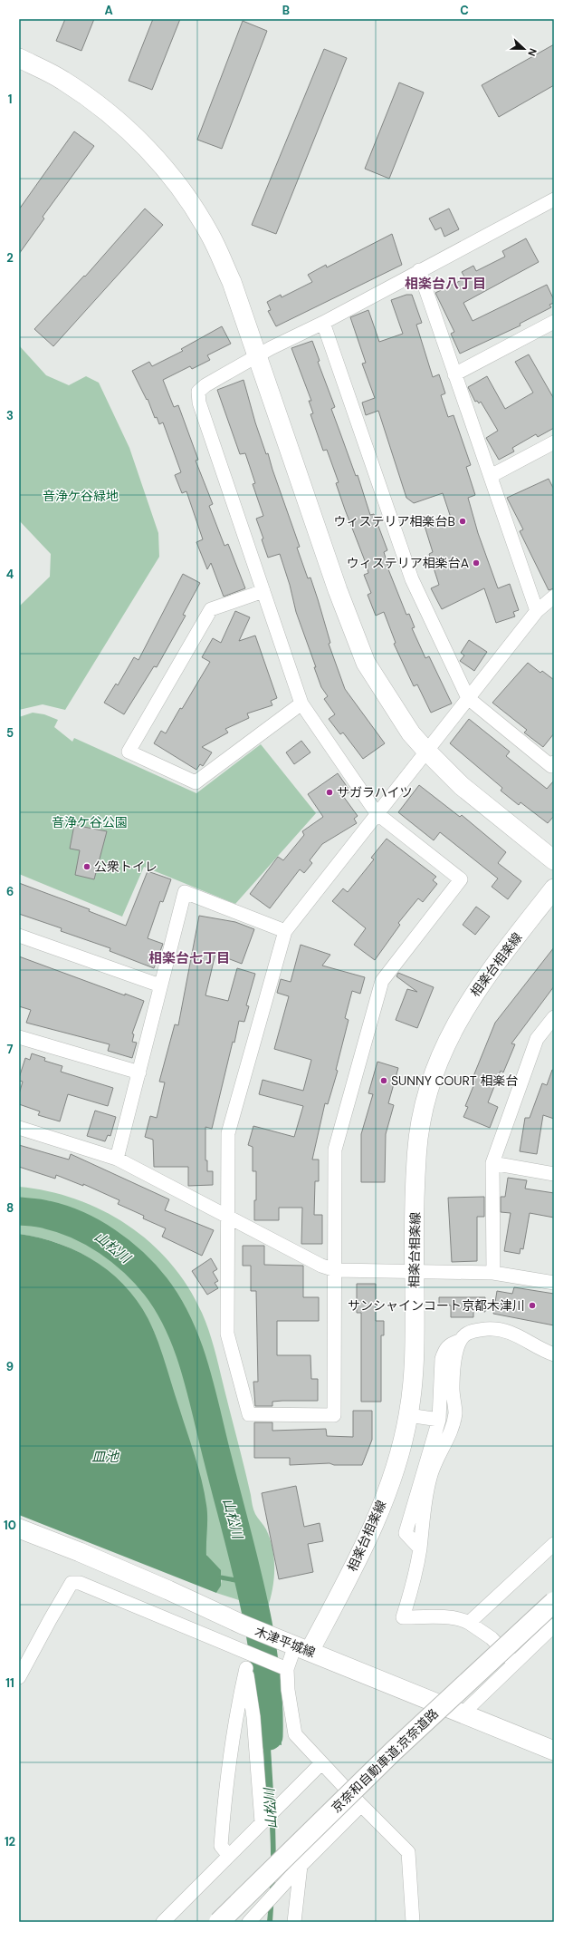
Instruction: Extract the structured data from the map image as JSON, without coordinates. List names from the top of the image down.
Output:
{
  "streets": {
    "highway": ["京奈和自動車道;京奈道路"],
    "main road": ["相楽台相楽線", "木津平城線"]
  },
  "crossings": [
    ["相楽台相楽線", "木津平城線"]
  ],
  "districts": ["相楽台八丁目", "相楽台七丁目"],
  "water": ["山松川", "皿池"],
  "parks": ["音浄ケ谷緑地", "音浄ケ谷公園"],
  "places": [
    "ウィステリア相楽台B",
    "ウィステリア相楽台A",
    "サガラハイツ",
    "公衆トイレ",
    "SUNNY COURT 相楽台",
    "サンシャインコート京都木津川"
  ],
  "north": "right",
  "grid": {
    "columns": ["A", "B", "C"],
    "rows": [
      "1",
      "2",
      "3",
      "4",
      "5",
      "6",
      "7",
      "8",
      "9",
      "10",
      "11",
      "12"
    ]
  }
}
